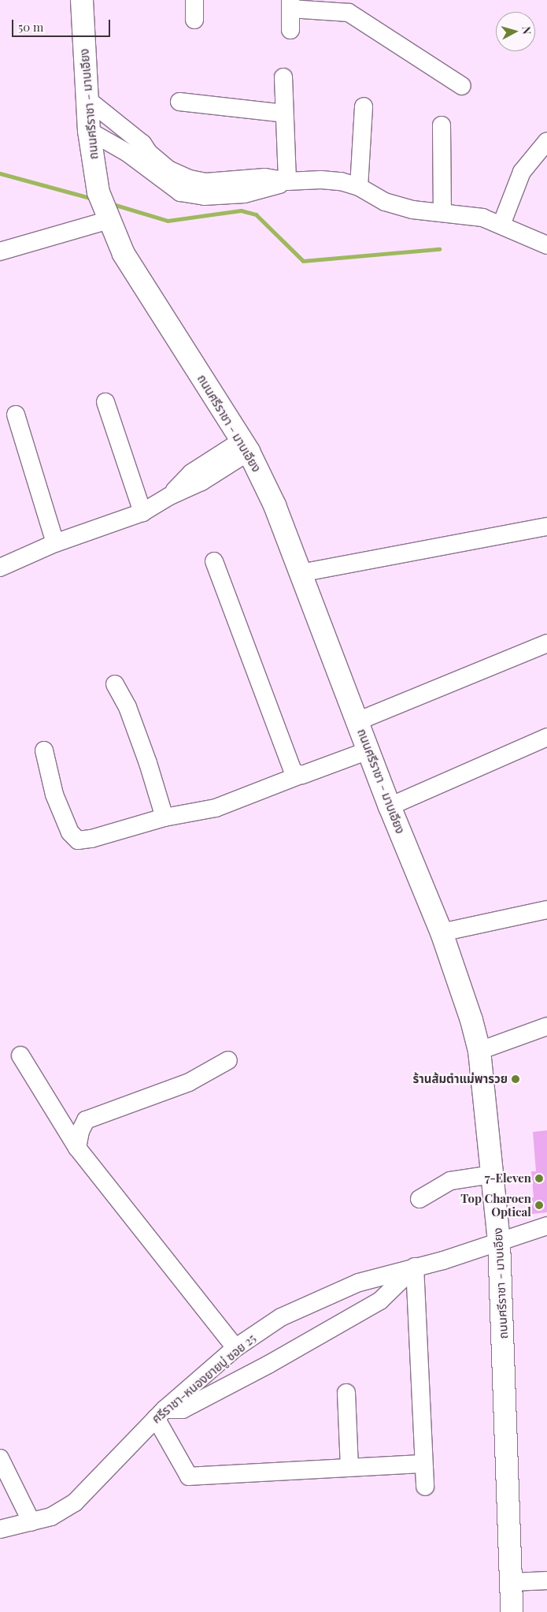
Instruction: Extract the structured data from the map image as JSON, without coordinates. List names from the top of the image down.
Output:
{
  "streets": {
    "main road": ["ถนนศรีราชา - มาบเอียง"],
    "street": ["ศรีราชา-หนองยายบู่ ซอย 25"]
  },
  "crossings": [
    ["ถนนศรีราชา - มาบเอียง", "ศรีราชา-หนองยายบู่ ซอย 25"]
  ],
  "places": ["ร้านส้มตำแม่พารวย", "7-Eleven", "Top Charoen Optical"],
  "scale_bar": "50 m",
  "north": "right"
}
